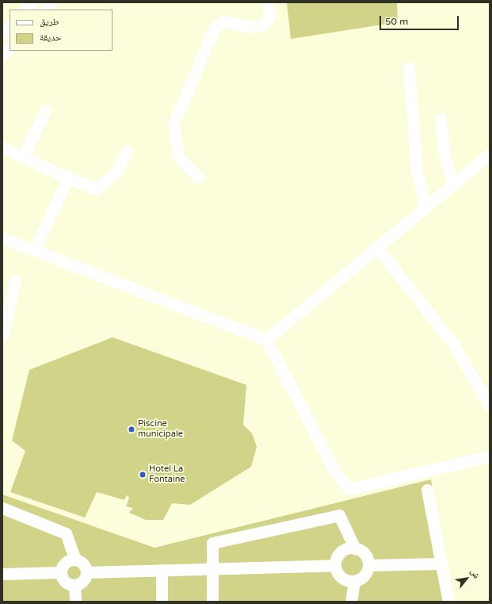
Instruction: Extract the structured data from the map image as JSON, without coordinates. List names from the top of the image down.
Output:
{
  "places": ["Piscine municipale", "Hotel La Fontaine"],
  "legend": ["طريق", "حديقة"],
  "scale_bar": "50 m",
  "north": "top right"
}
